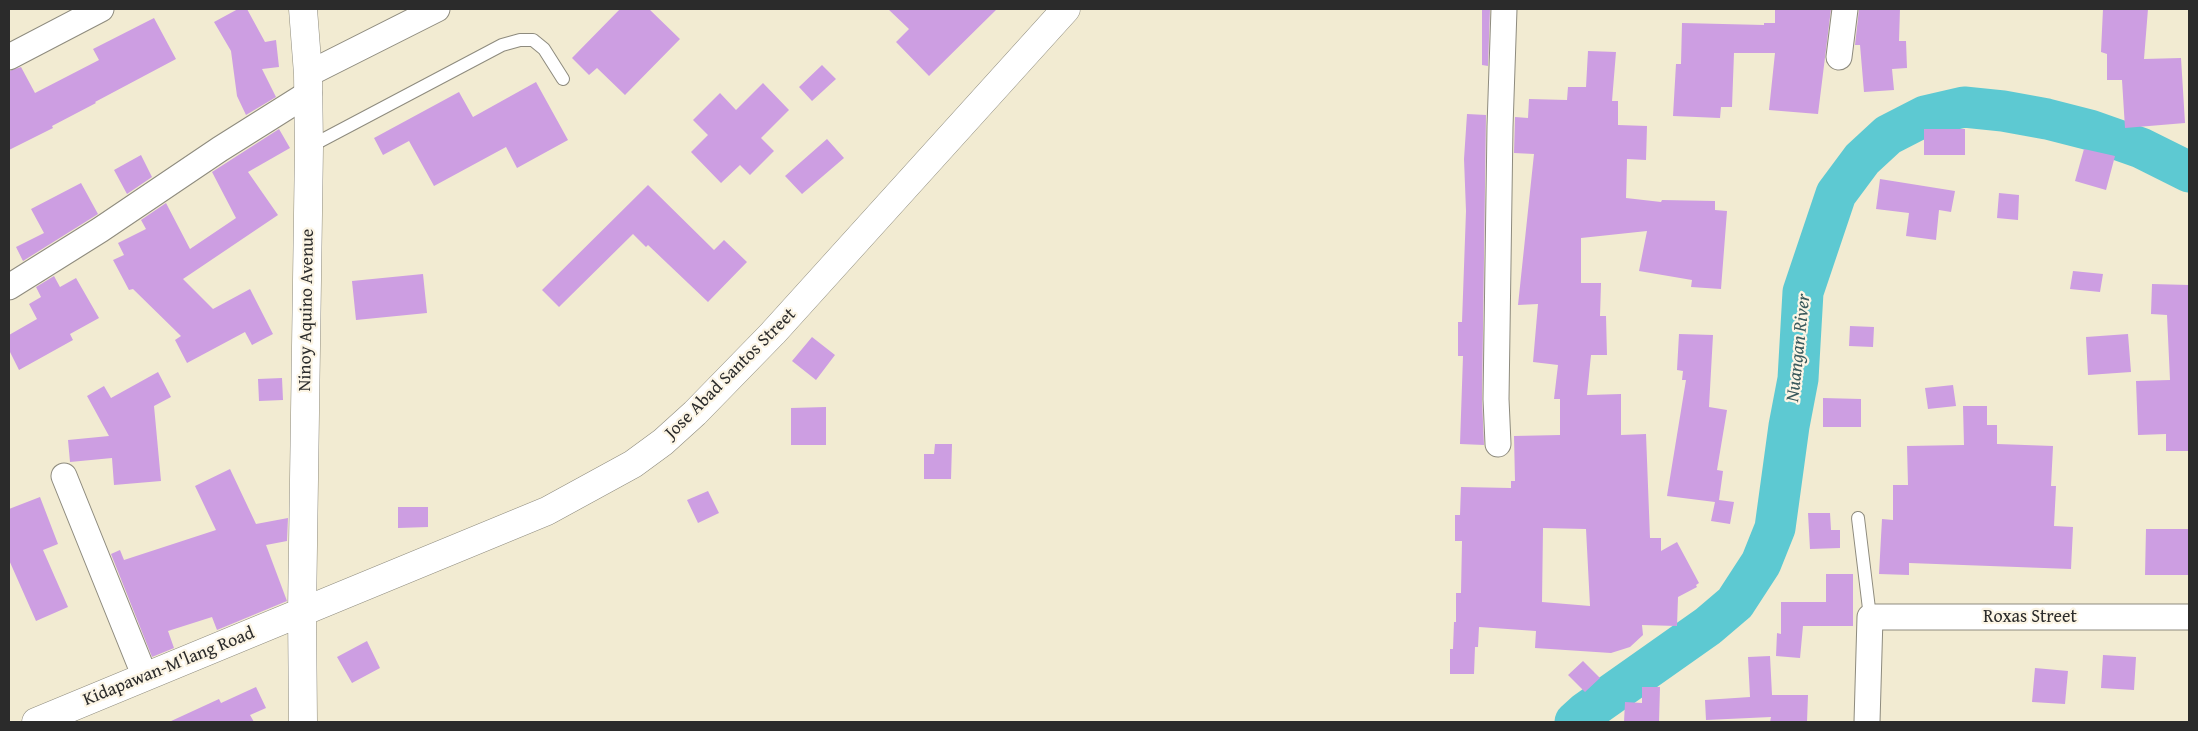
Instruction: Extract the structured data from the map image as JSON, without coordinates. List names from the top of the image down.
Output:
{
  "streets": {
    "main road": ["Ninoy Aquino Avenue", "Jose Abad Santos Street", "Kidapawan-M'lang Road"],
    "street": ["Roxas Street"]
  },
  "crossings": [
    ["Ninoy Aquino Avenue", "Jose Abad Santos Street"],
    ["Ninoy Aquino Avenue", "Kidapawan-M'lang Road"],
    ["Jose Abad Santos Street", "Kidapawan-M'lang Road"]
  ],
  "water": ["Nuangan River"]
}
